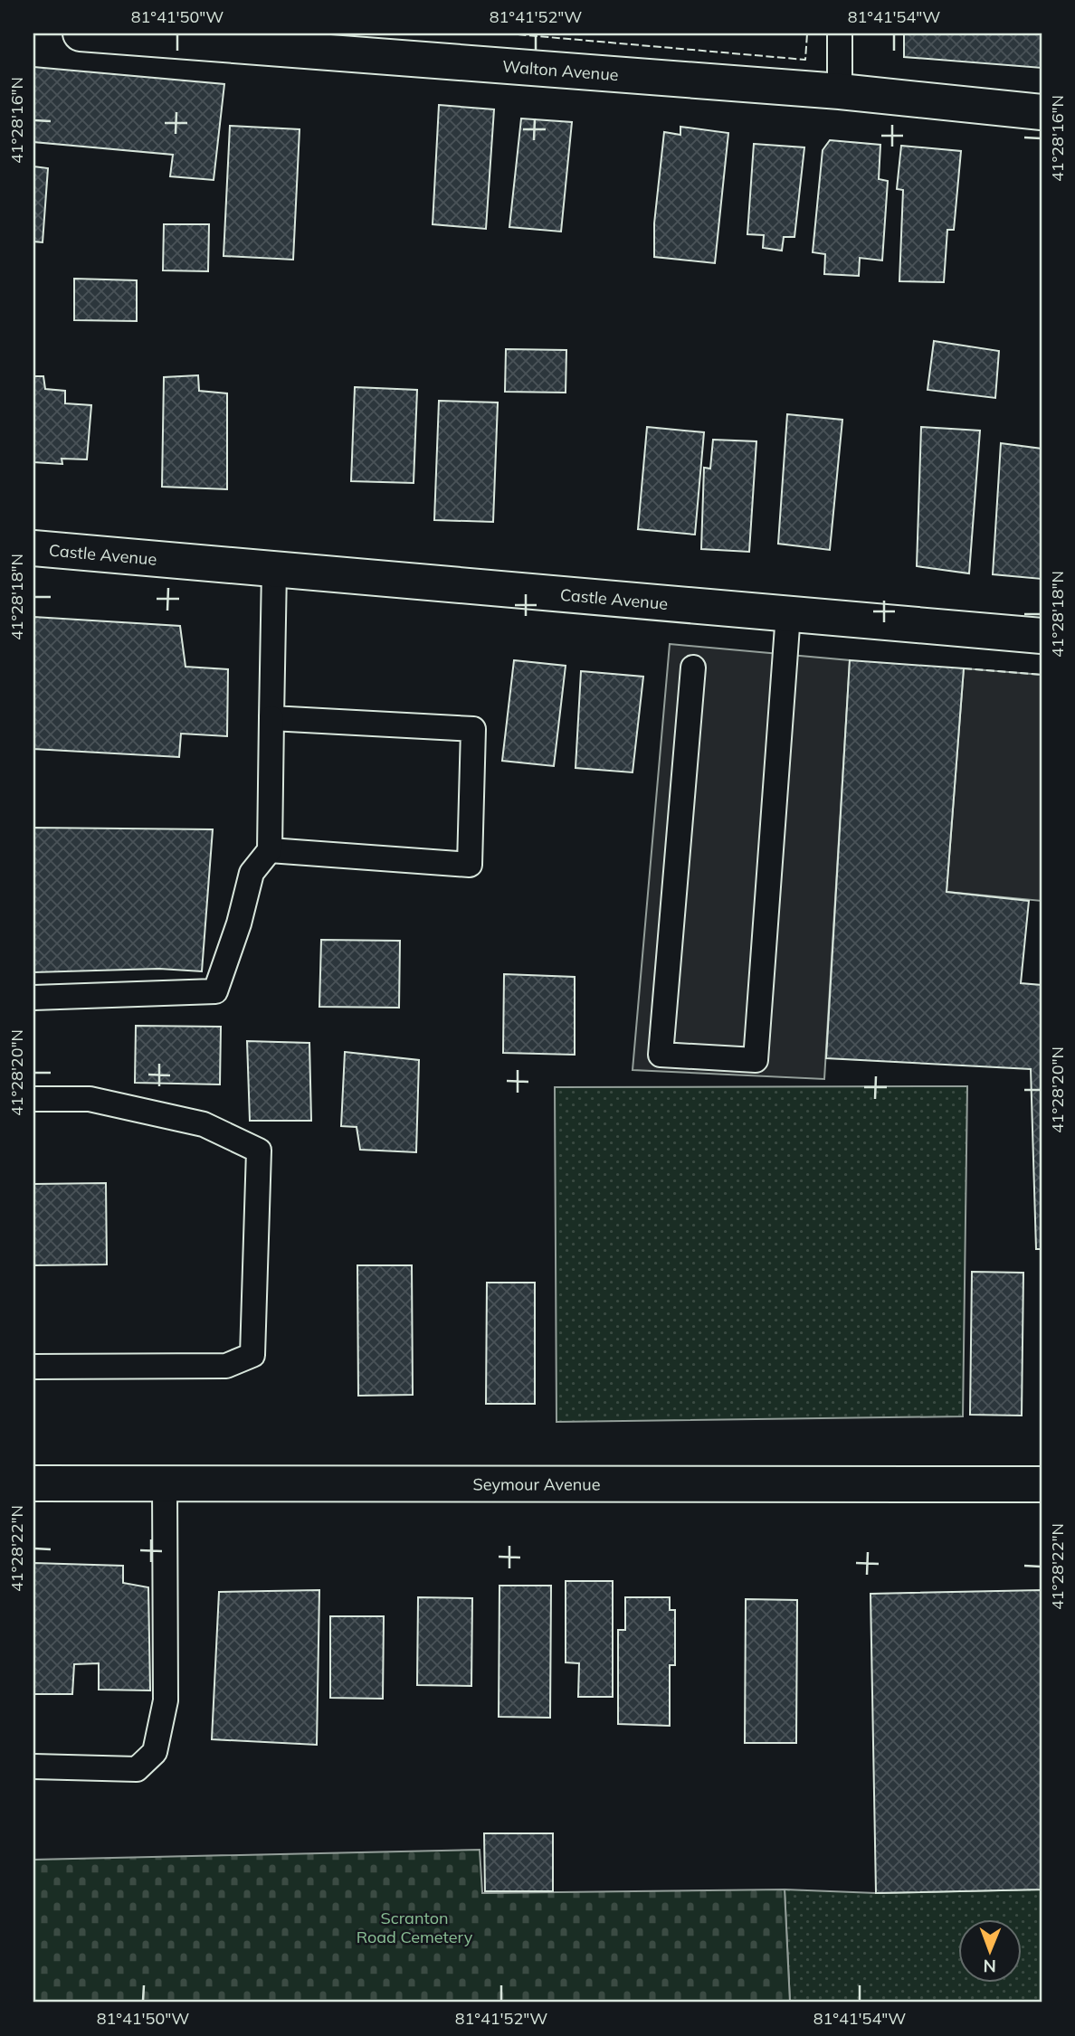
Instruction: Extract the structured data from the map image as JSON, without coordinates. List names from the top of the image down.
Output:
{
  "streets": {
    "street": ["Walton Avenue", "Castle Avenue", "Seymour Avenue"]
  },
  "parks": ["Scranton Road Cemetery"],
  "north": "bottom",
  "coordinates": [
    "81°41'50\"W",
    "81°41'52\"W",
    "81°41'54\"W",
    "41°28'16\"N",
    "41°28'18\"N",
    "41°28'20\"N",
    "41°28'22\"N"
  ]
}
